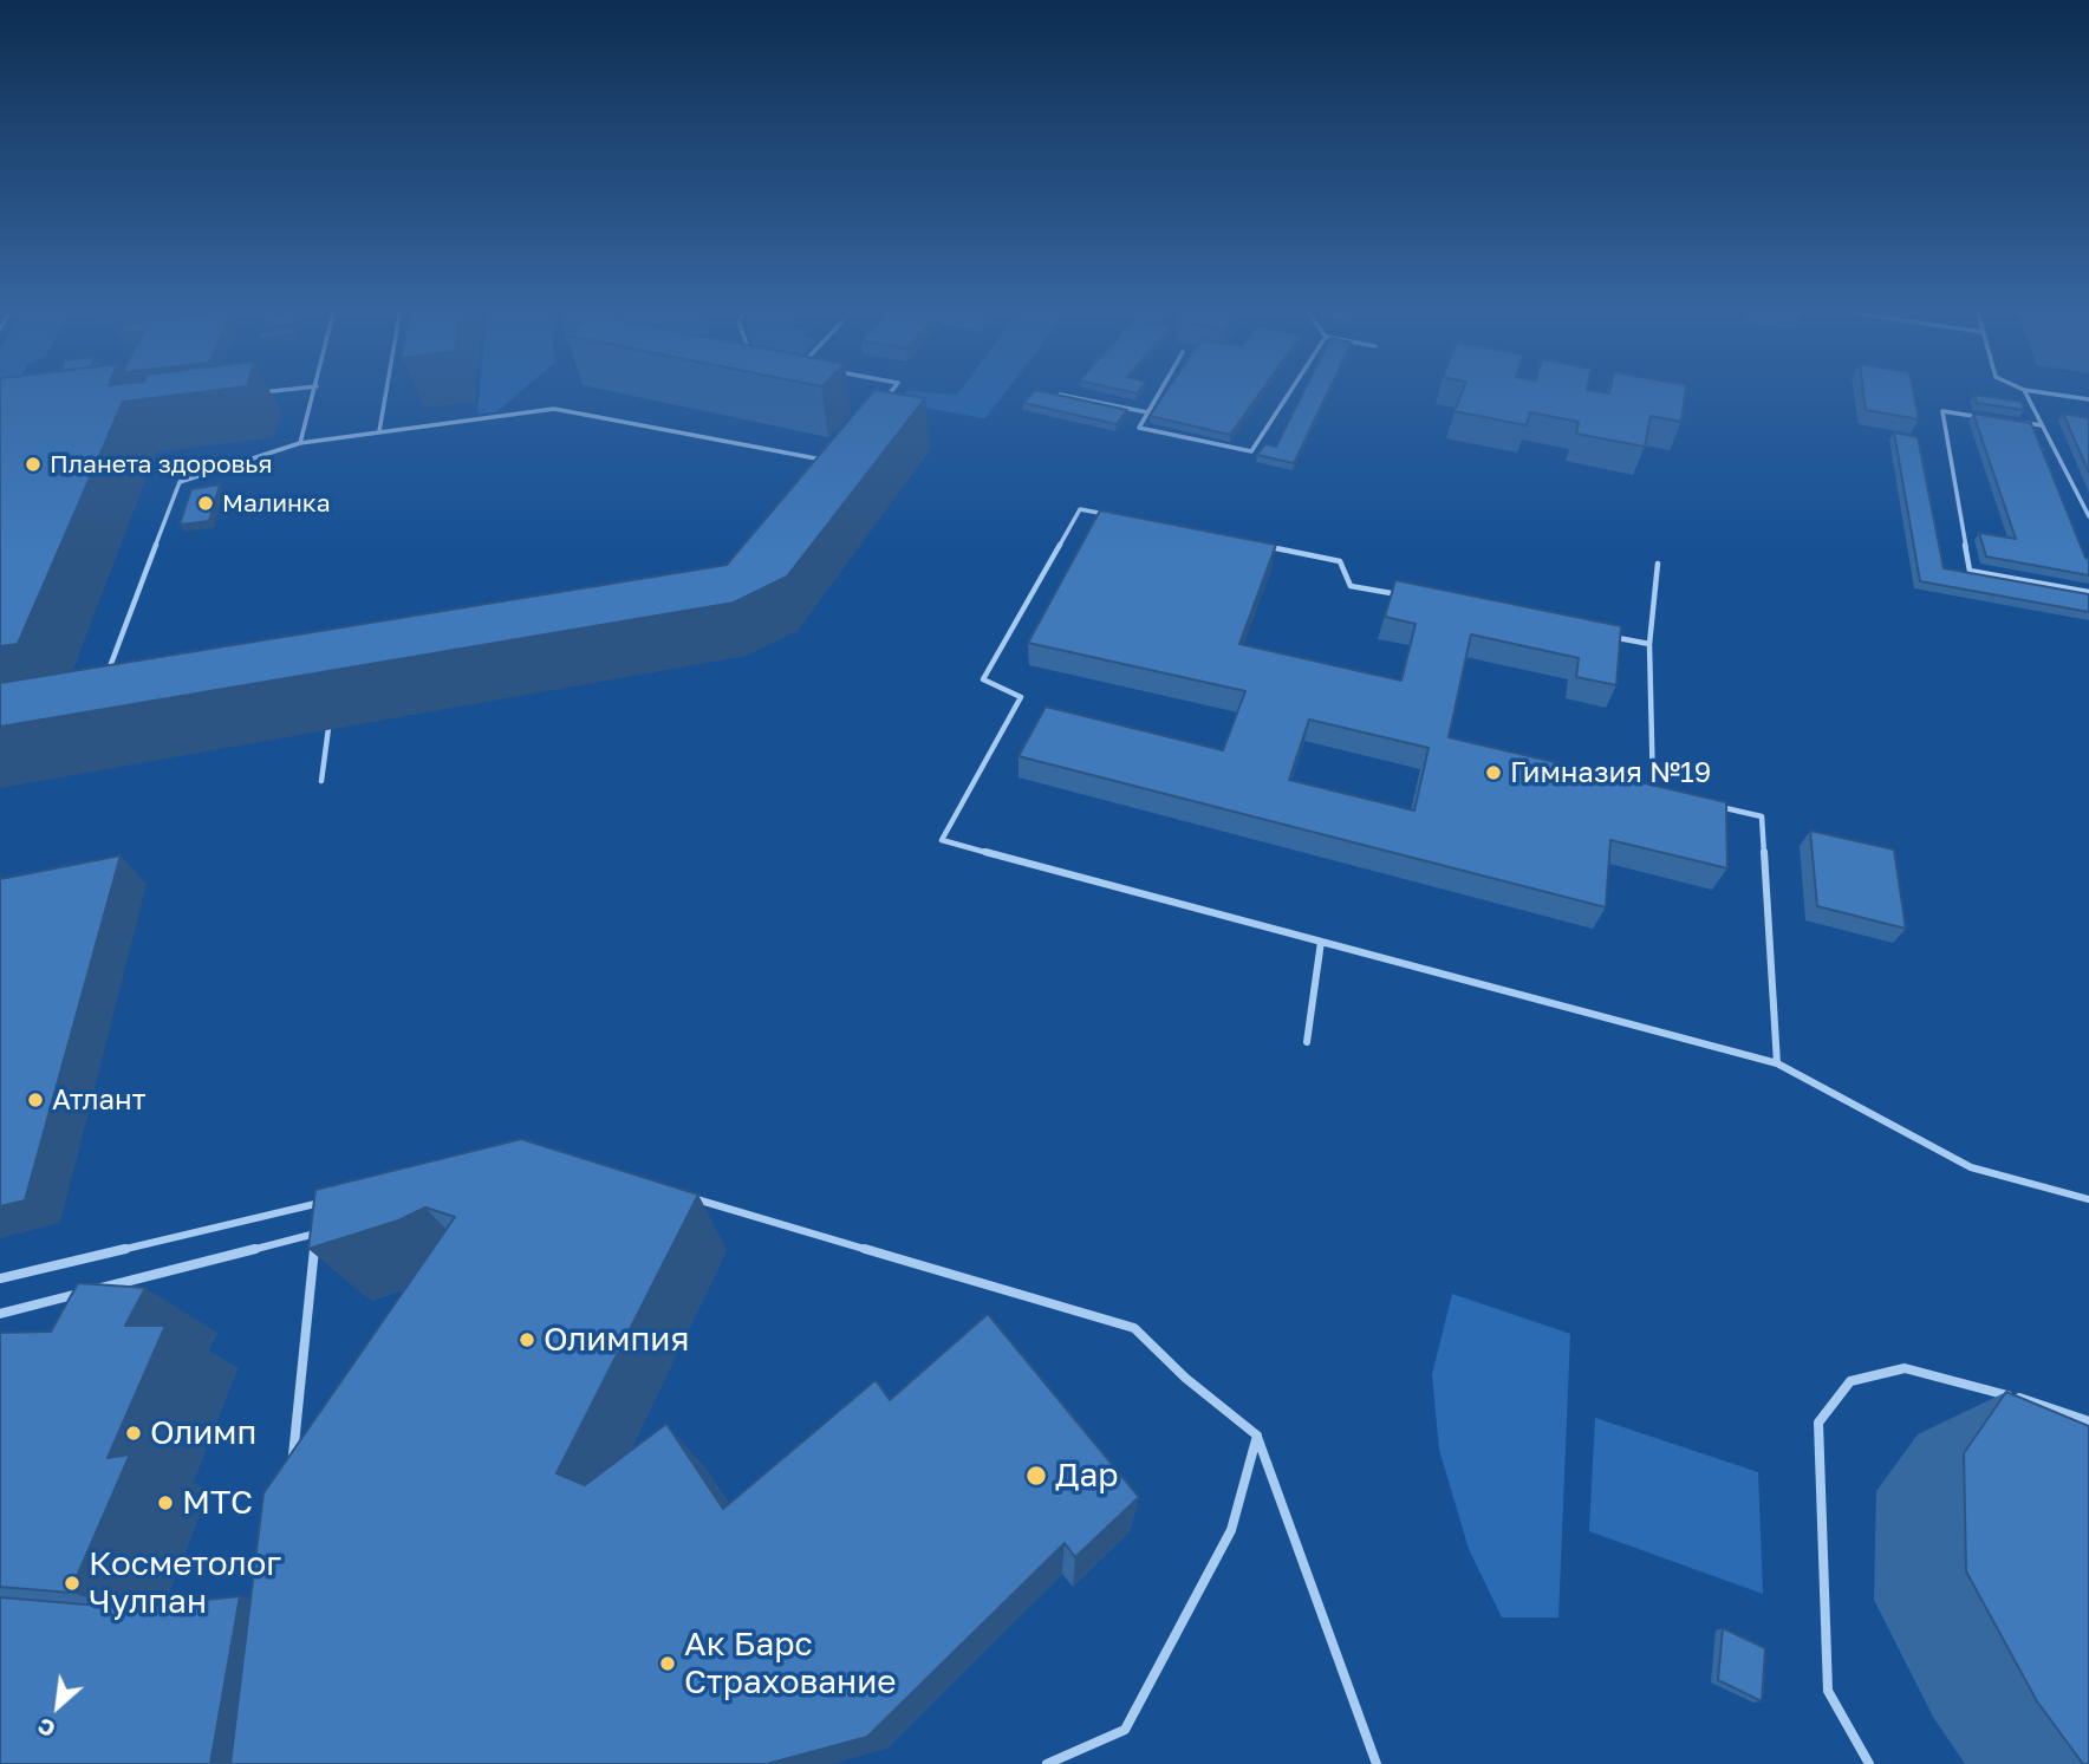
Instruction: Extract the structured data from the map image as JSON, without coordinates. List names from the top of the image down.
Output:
{
  "places": [
    "Планета здоровья",
    "Малинка",
    "Гимназия №19",
    "Атлант",
    "Олимпия",
    "Олимп",
    "Дар",
    "МТС",
    "Косметолог Чулпан",
    "Ак Барс Страхование"
  ],
  "north": "bottom left"
}
